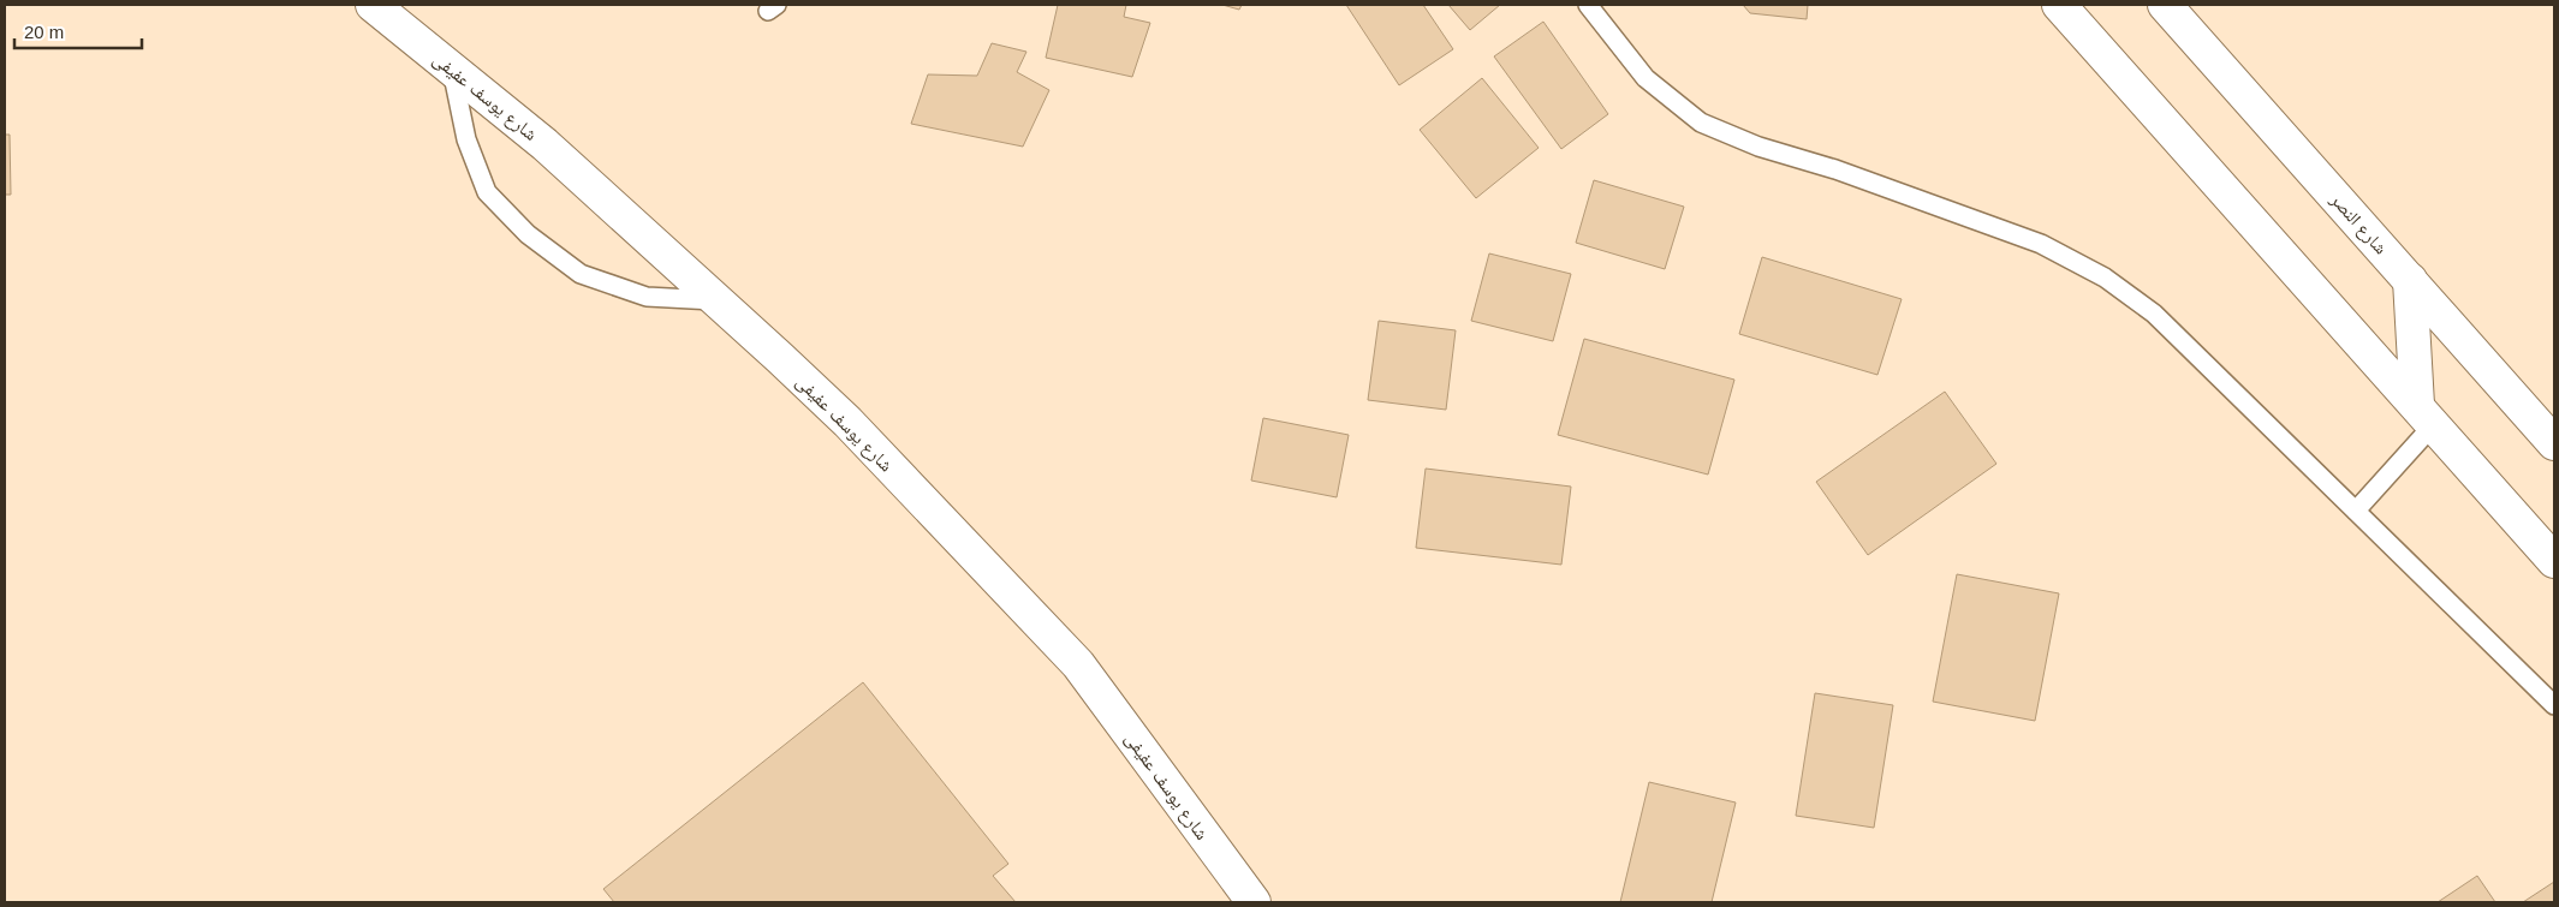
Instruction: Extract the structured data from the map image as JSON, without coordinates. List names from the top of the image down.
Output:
{
  "streets": {
    "street": ["شارع يوسف عفيفى", "شارع النصر"]
  },
  "scale_bar": "20 m"
}
